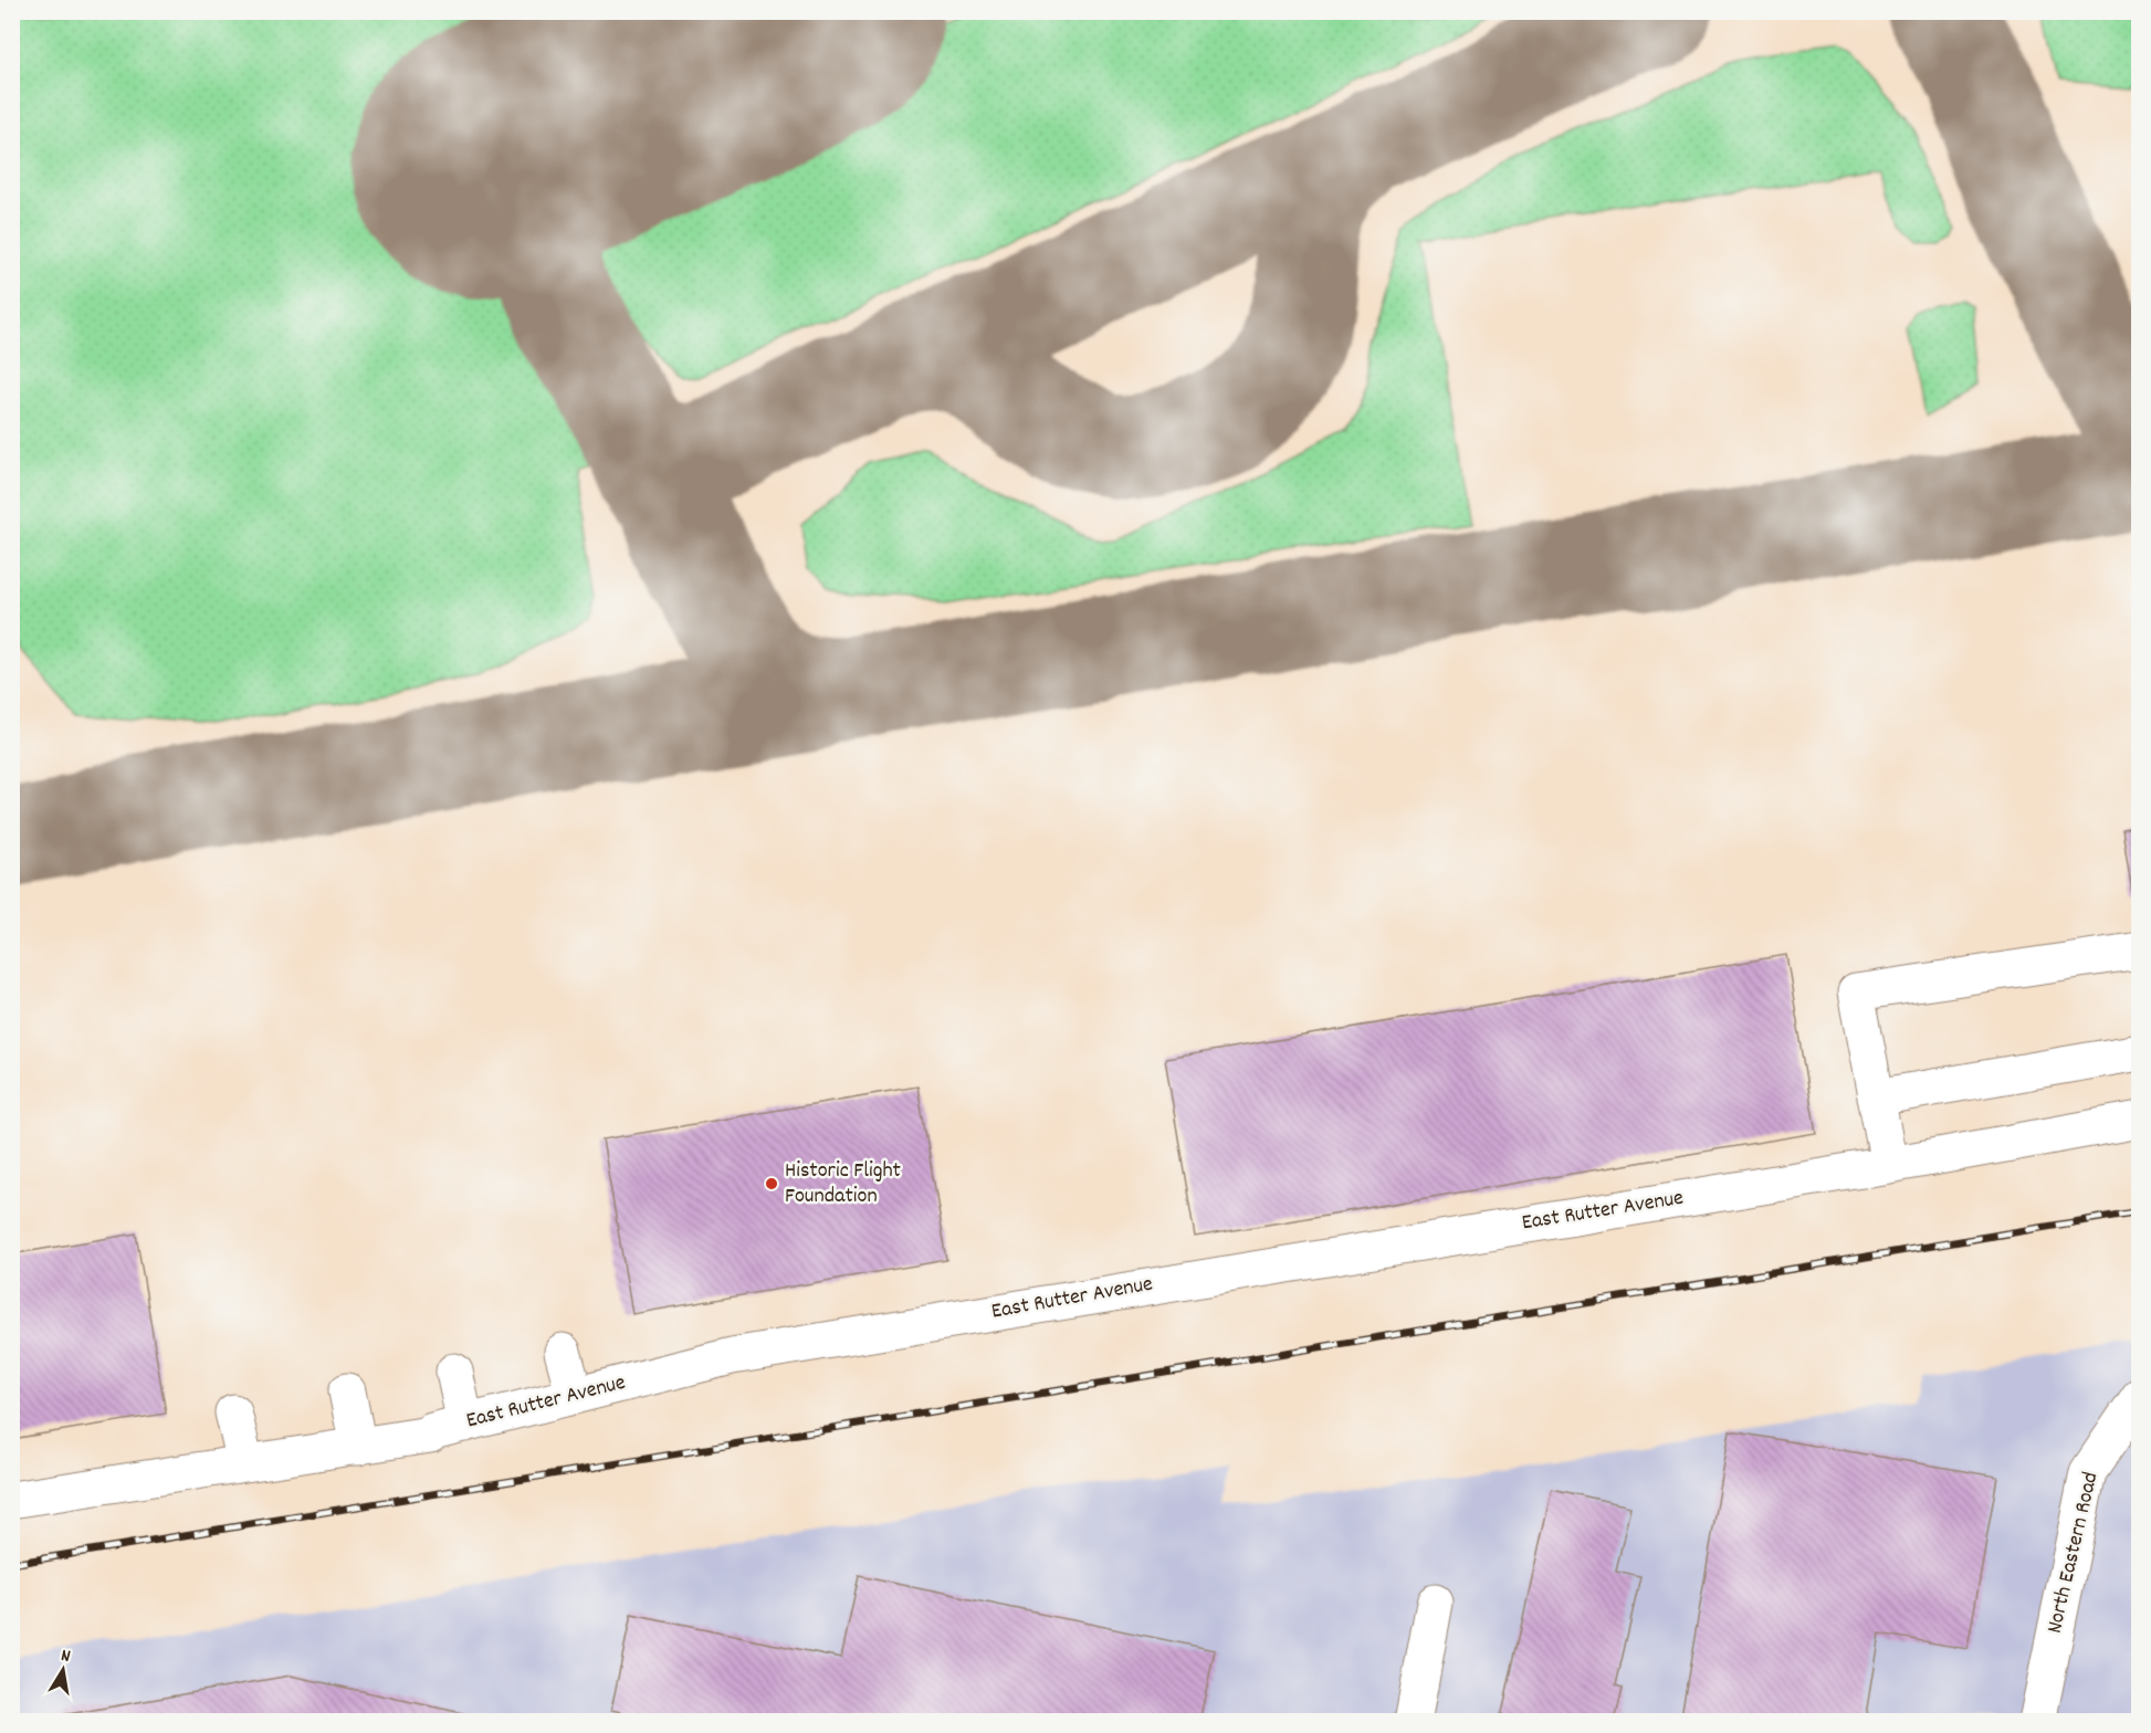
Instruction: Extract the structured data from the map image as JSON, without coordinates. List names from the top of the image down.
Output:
{
  "streets": {
    "street": ["East Rutter Avenue", "North Eastern Road"]
  },
  "places": ["Historic Flight Foundation"],
  "north": "top"
}
